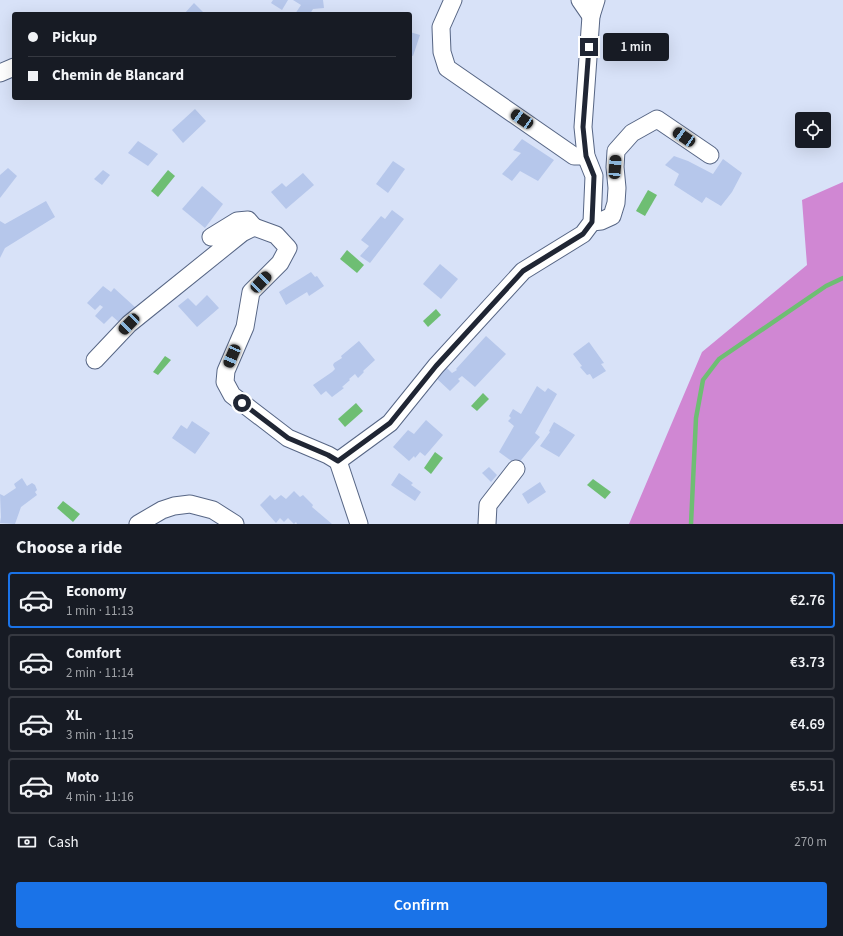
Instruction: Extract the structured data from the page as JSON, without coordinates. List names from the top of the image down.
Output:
{
  "page": {
    "banner": ["Pickup", "Chemin de Blancard"],
    "bubble": "1 min",
    "heading": "Choose a ride",
    "list": [
      {
        "name": "Economy",
        "note": "1 min · 11:13",
        "value": "€2.76"
      },
      {
        "name": "Comfort",
        "note": "2 min · 11:14",
        "value": "€3.73"
      },
      {
        "name": "XL",
        "note": "3 min · 11:15",
        "value": "€4.69"
      },
      {
        "name": "Moto",
        "note": "4 min · 11:16",
        "value": "€5.51"
      }
    ],
    "pay": ["Cash", "270 m"],
    "buttons": "Confirm"
  }
}
